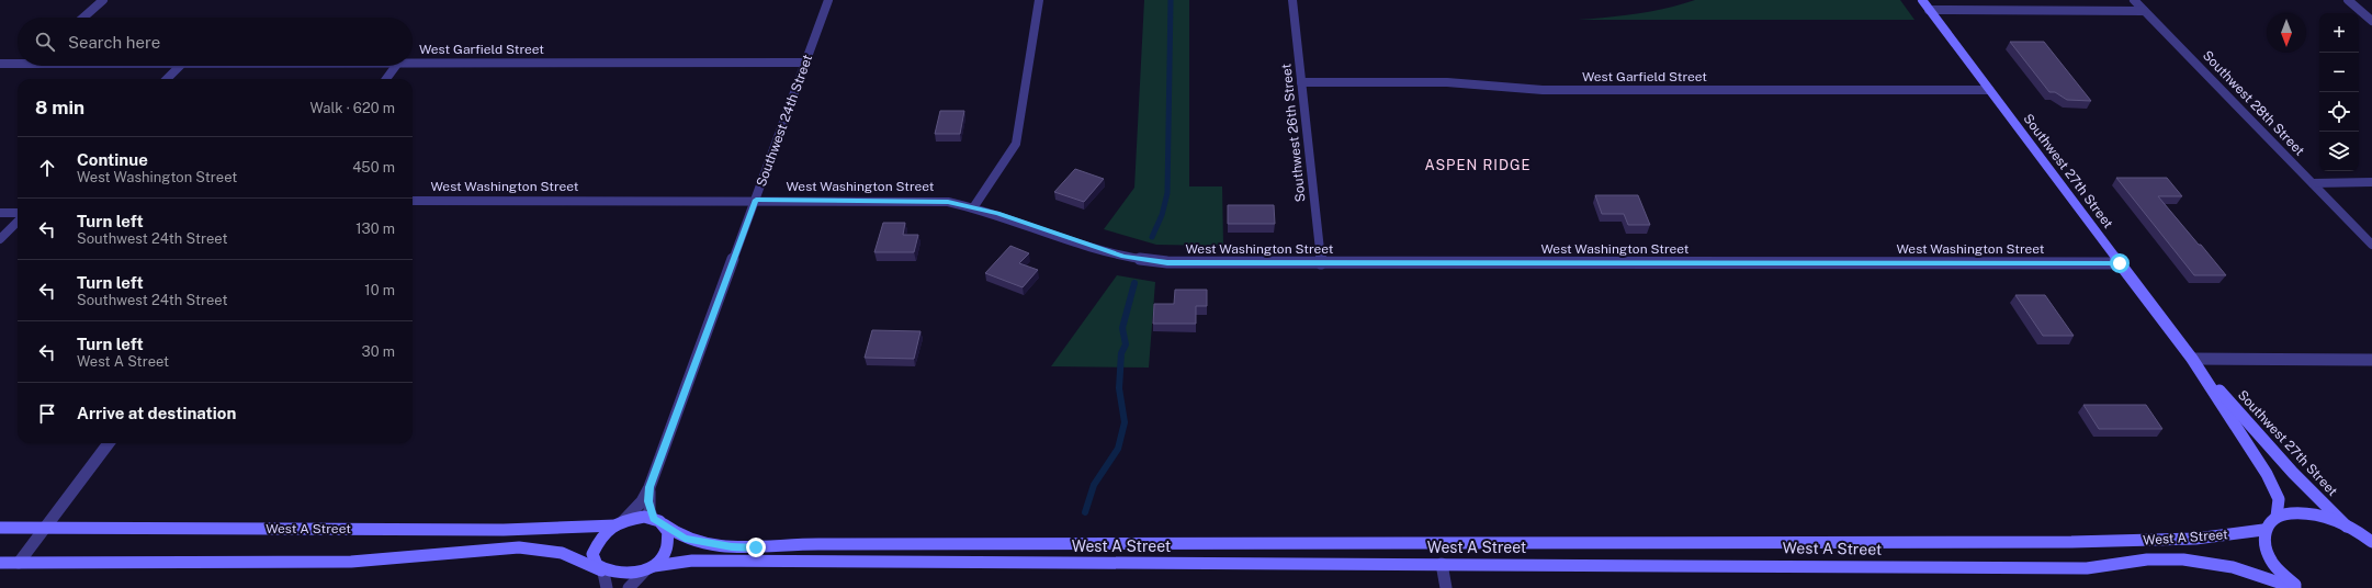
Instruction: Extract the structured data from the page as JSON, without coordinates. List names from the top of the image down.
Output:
{
  "streets": {
    "main road": ["Southwest 27th Street", "West A Street"],
    "street": [
      "West Garfield Street",
      "Southwest 28th Street",
      "Southwest 24th Street",
      "Southwest 26th Street",
      "West Washington Street"
    ]
  },
  "crossings": [
    ["West Garfield Street", "Southwest 24th Street"],
    ["West Garfield Street", "Southwest 26th Street"],
    ["West Garfield Street", "Southwest 27th Street"],
    ["Southwest 24th Street", "West Washington Street"],
    ["Southwest 24th Street", "West A Street"],
    ["Southwest 26th Street", "West Washington Street"],
    ["Southwest 27th Street", "West Washington Street"]
  ],
  "districts": ["ASPEN RIDGE"],
  "north": "bottom",
  "page": {
    "map_buttons": ["+", "−"],
    "search": "Search here",
    "heading": ["8 min", "Walk · 620 m"],
    "list": [
      ["Continue", "West Washington Street", "450 m"],
      ["Turn left", "Southwest 24th Street", "130 m"],
      ["Turn left", "Southwest 24th Street", "10 m"],
      ["Turn left", "West A Street", "30 m"],
      "Arrive at destination"
    ]
  }
}
